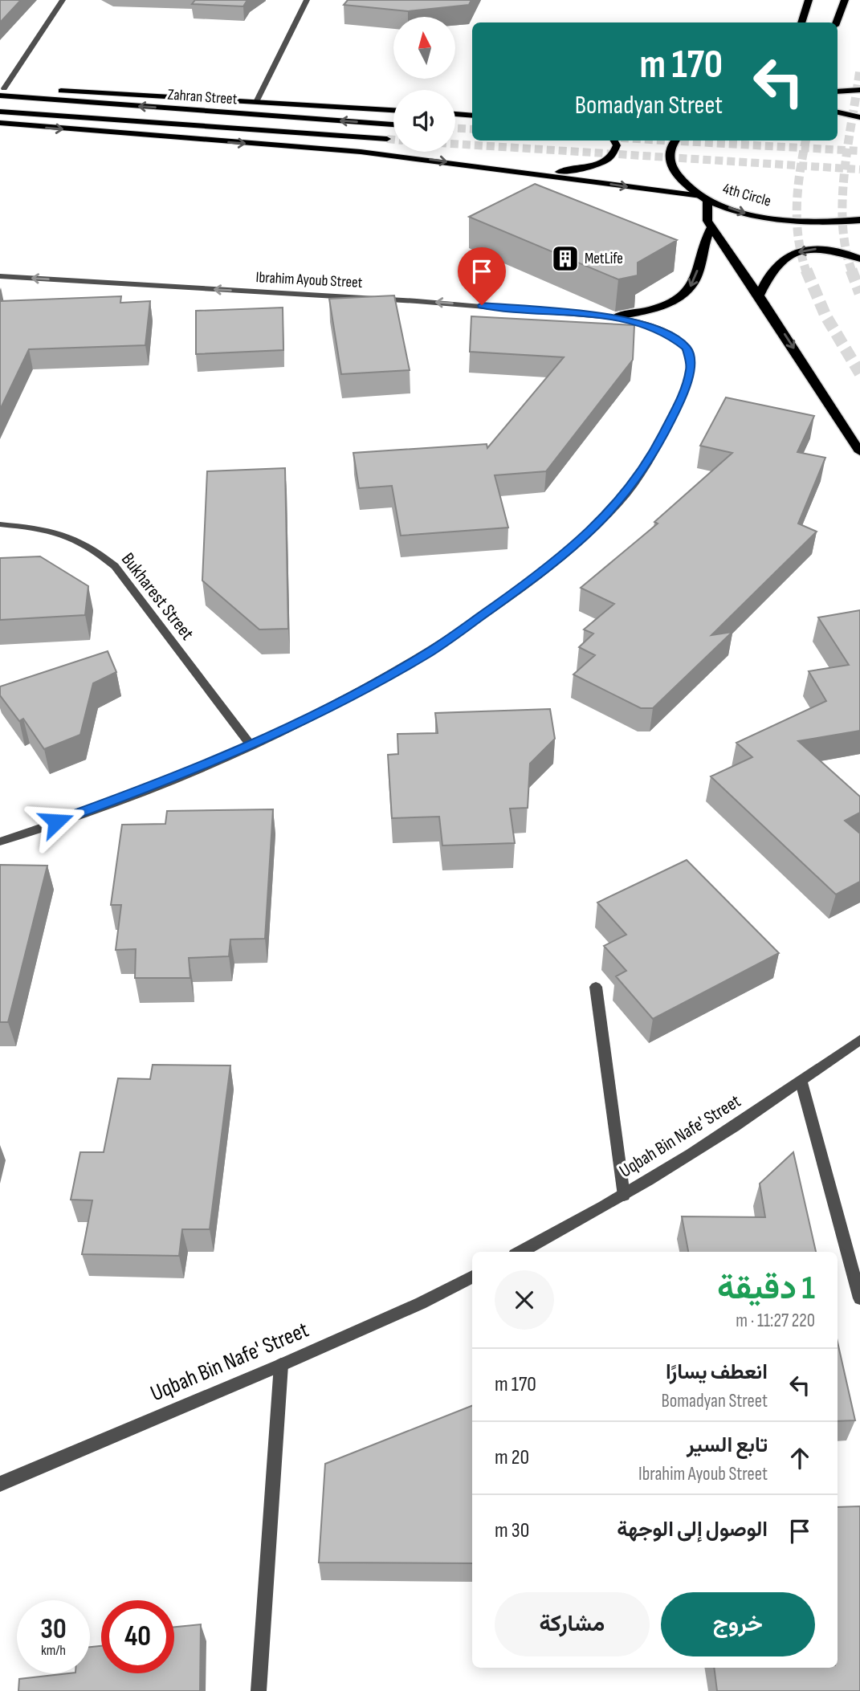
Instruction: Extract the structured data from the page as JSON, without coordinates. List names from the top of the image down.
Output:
{
  "streets": {
    "highway": ["4th Circle"],
    "main road": ["Zahran Street"],
    "street": ["Ibrahim Ayoub Street", "Bukharest Street", "Uqbah Bin Nafe' Street"]
  },
  "crossings": [
    ["Ibrahim Ayoub Street", "Bukharest Street"]
  ],
  "one_way": ["4th Circle", "Ibrahim Ayoub Street"],
  "places": {
    "building": ["MetLife"]
  },
  "north": "top",
  "page": {
    "turn": ["170 m", "Bomadyan Street"],
    "heading": ["1 دقيقة", "220 m · 11:27"],
    "list": [
      {
        "name": "انعطف يسارًا",
        "note": "Bomadyan Street",
        "value": "170 m"
      },
      {
        "name": "تابع السير",
        "note": "Ibrahim Ayoub Street",
        "value": "20 m"
      },
      {
        "name": "الوصول إلى الوجهة",
        "value": "30 m"
      }
    ],
    "buttons": ["خروج", "مشاركة"],
    "speed": "30 km/h",
    "limit": "40"
  }
}
